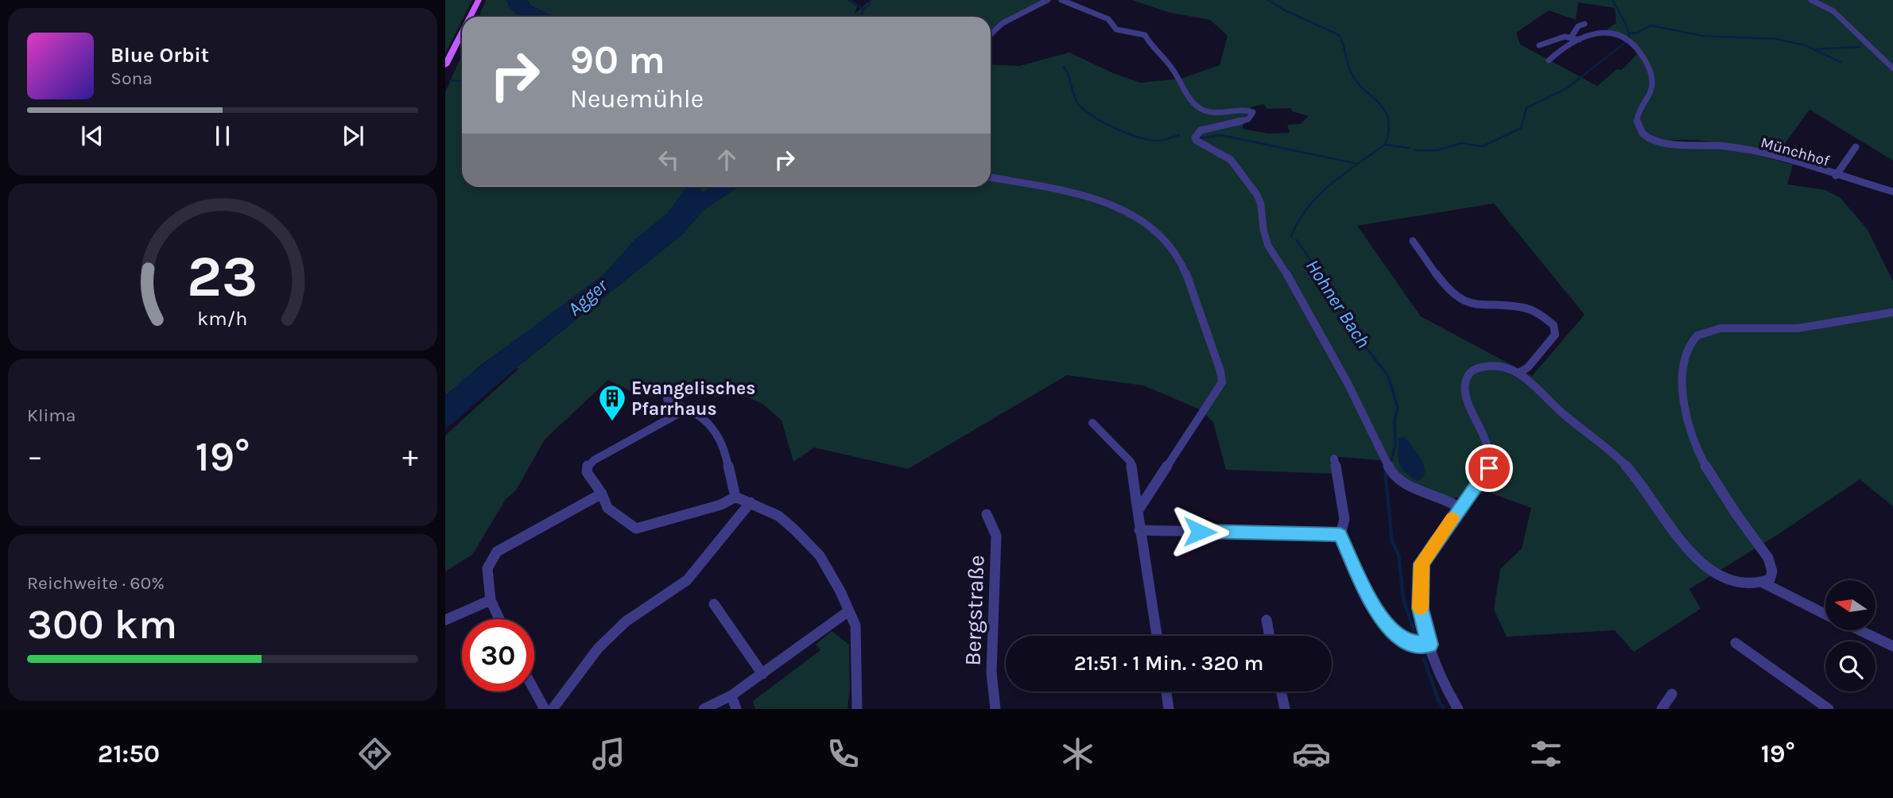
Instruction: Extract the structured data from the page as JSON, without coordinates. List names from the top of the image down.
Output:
{
  "streets": {
    "street": ["Münchhof", "Bergstraße"]
  },
  "water": ["Agger", "Hohner Bach"],
  "places": {
    "building": ["Evangelisches Pfarrhaus"]
  },
  "north": "left",
  "page": {
    "turn": ["90 m", "Neuemühle"],
    "song": ["Blue Orbit", "Sona"],
    "tile": [
      "Klima",
      ["Reichweite · 60%", "300 km"]
    ],
    "heat": ["−", "19°", "+"],
    "limit": "30",
    "trip": "21:51 · 1 Min. · 320 m",
    "tabs": ["21:50", "19°"],
    "gauge": ["23", "km/h"]
  }
}
